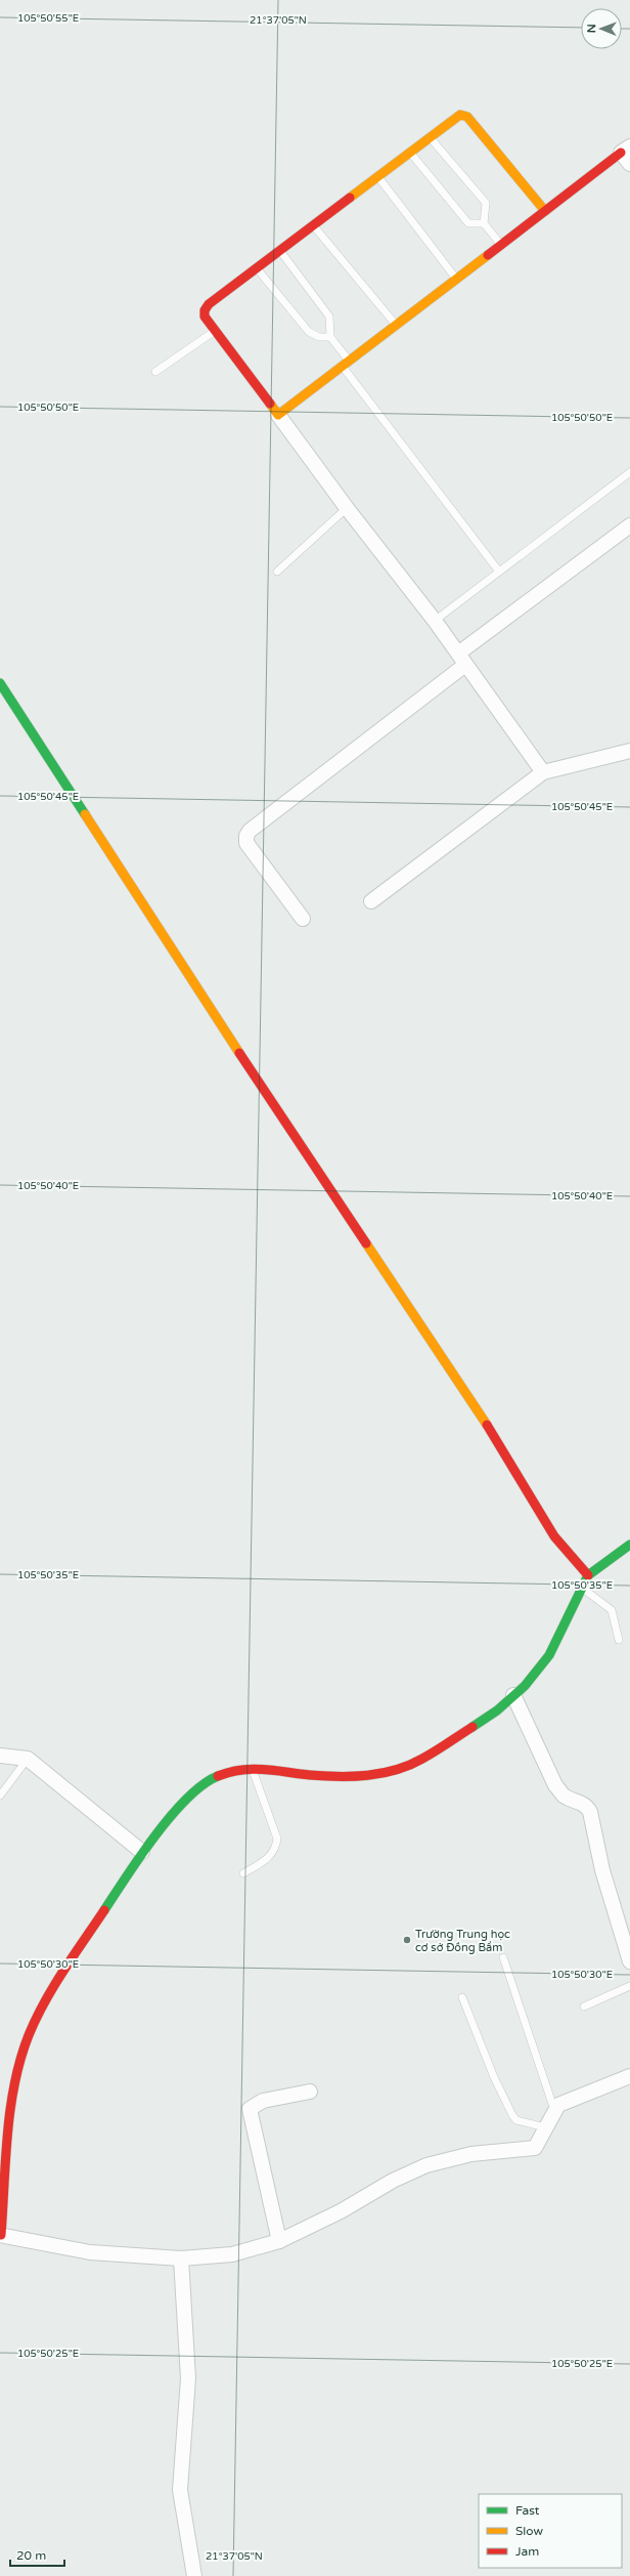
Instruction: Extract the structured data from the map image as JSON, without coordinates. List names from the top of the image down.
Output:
{
  "places": ["Trường Trung học cơ sở Đồng Bẩm"],
  "legend": ["Fast", "Slow", "Jam"],
  "scale_bar": "20 m",
  "north": "left",
  "coordinates": [
    "105°50'55\"E",
    "21°37'05\"N",
    "105°50'50\"E",
    "105°50'45\"E",
    "105°50'40\"E",
    "105°50'35\"E",
    "105°50'30\"E",
    "105°50'25\"E"
  ]
}
